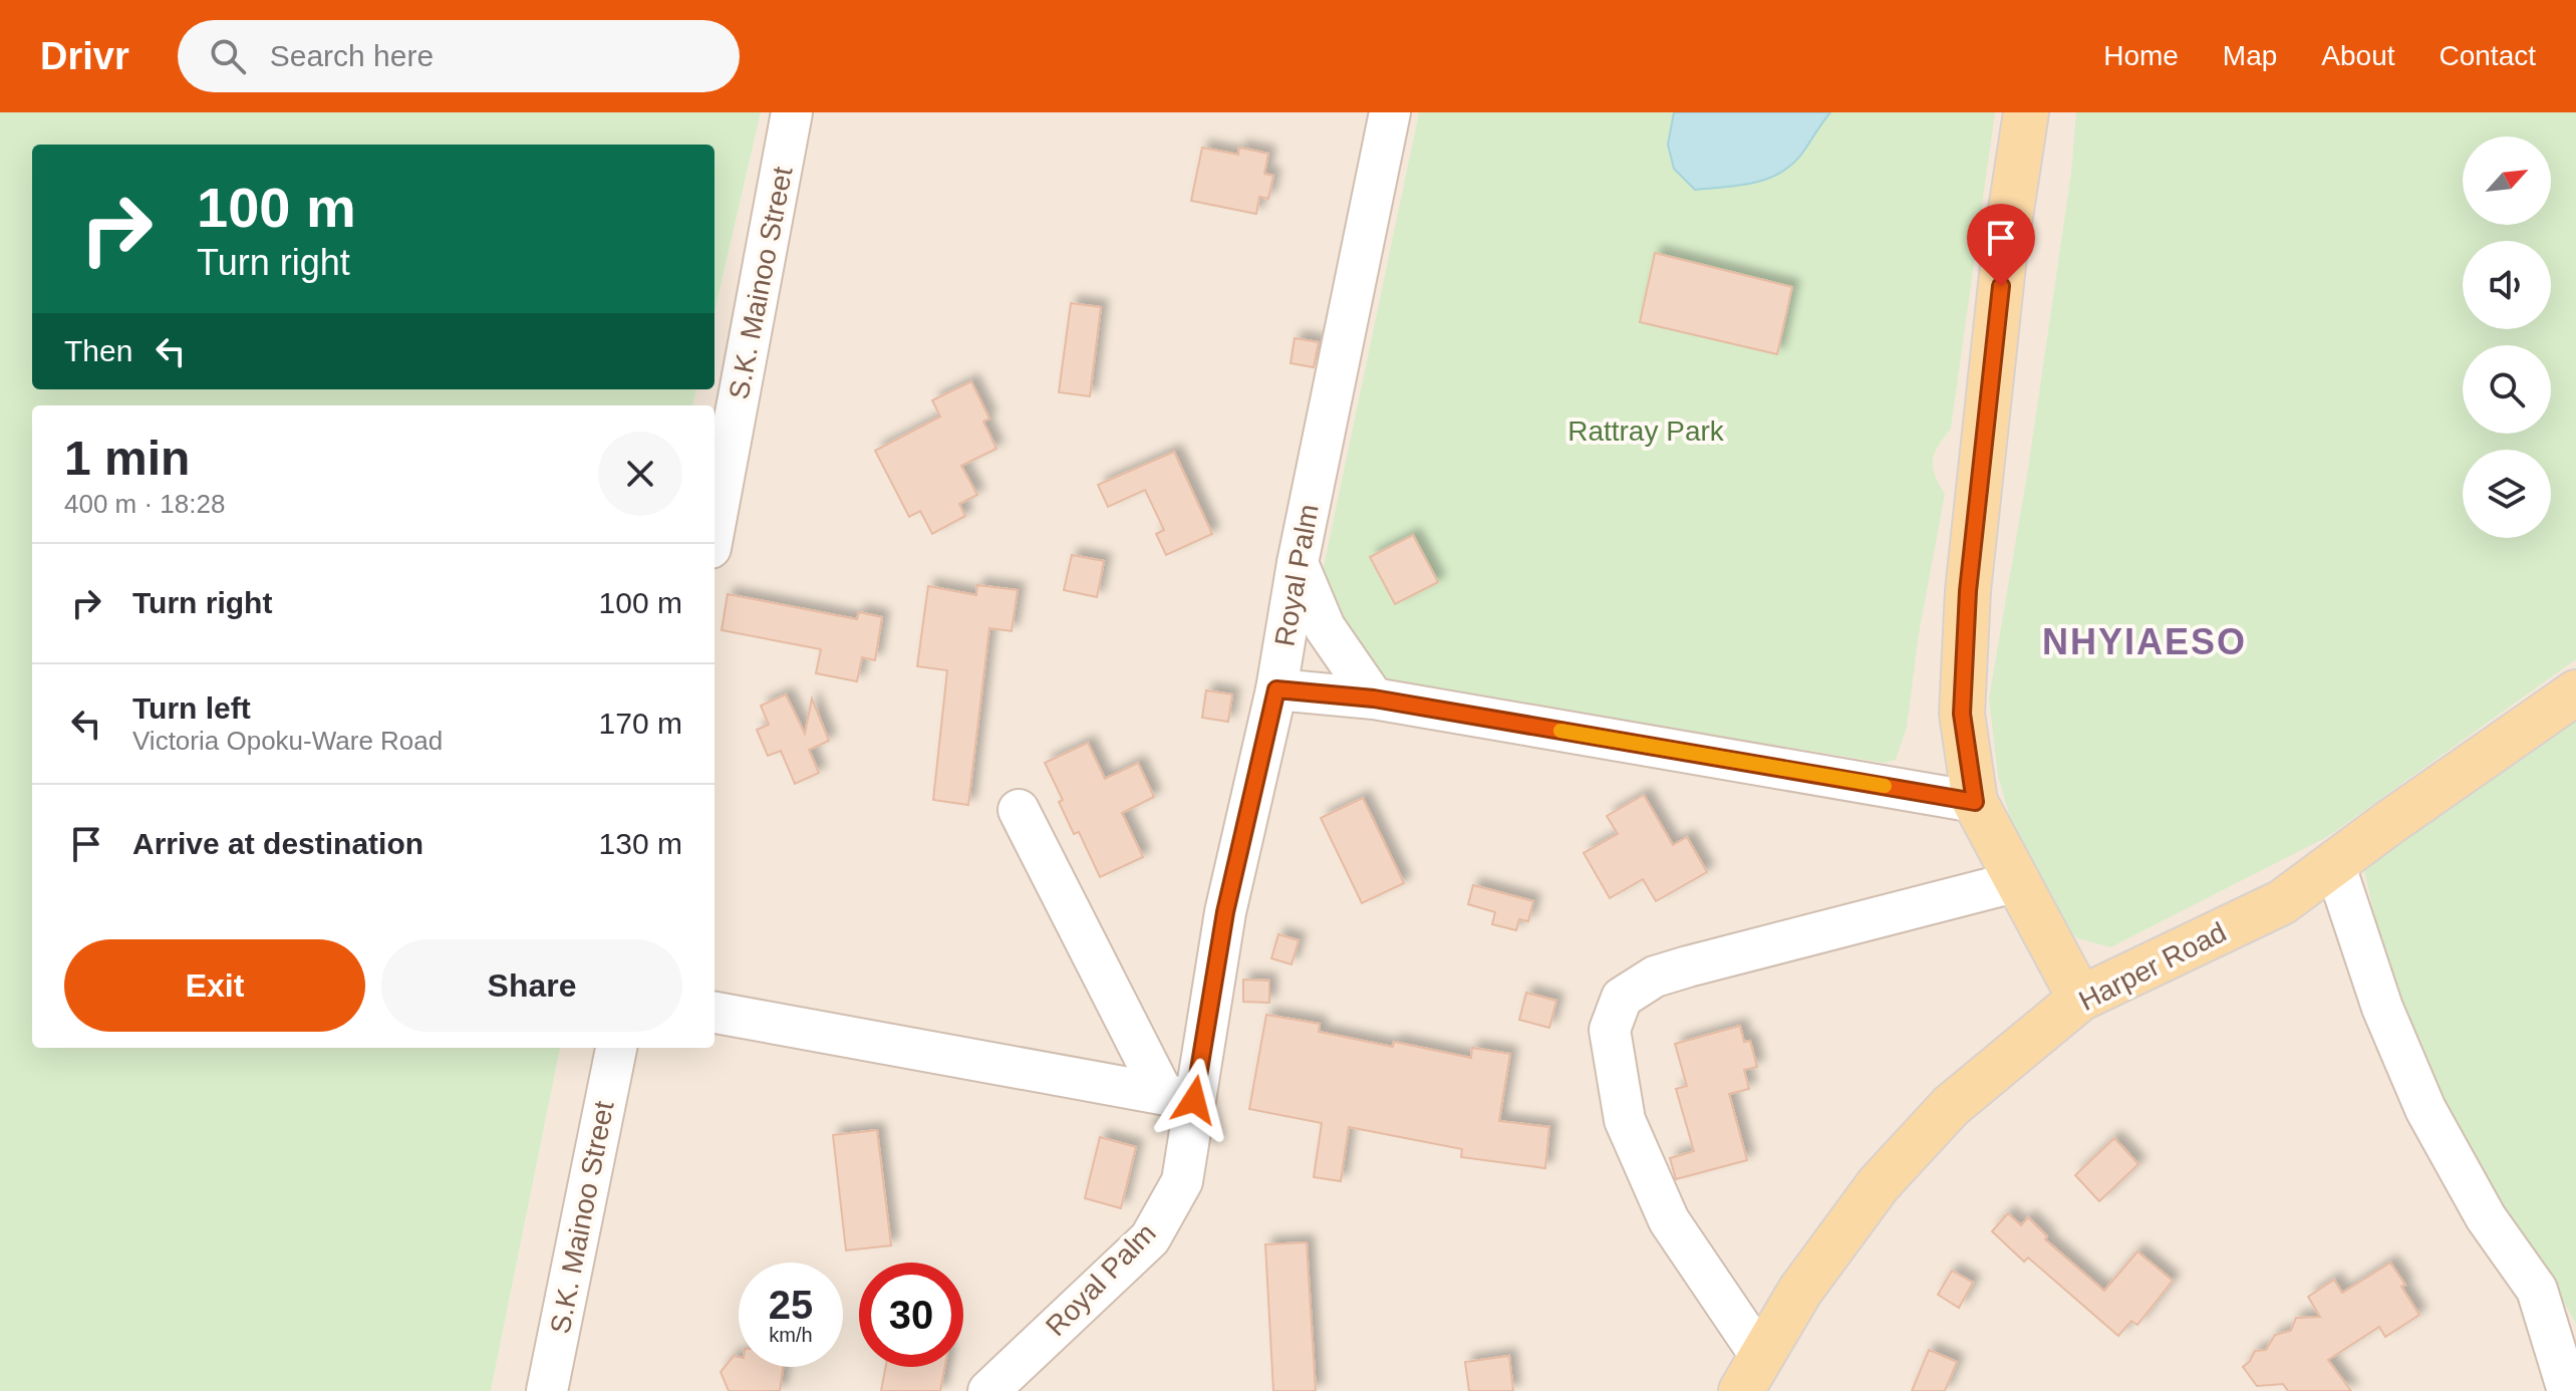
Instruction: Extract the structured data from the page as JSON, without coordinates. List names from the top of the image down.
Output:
{
  "streets": {
    "main road": ["Harper Road"],
    "street": ["S.K. Mainoo Street", "Royal Palm"]
  },
  "districts": ["NHYIAESO"],
  "parks": ["Rattray Park"],
  "north": "top right",
  "page": {
    "header": "Drivr",
    "search": "Search here",
    "nav": [
      "Home",
      "Map",
      "About",
      "Contact"
    ],
    "turn": ["100 m", "Turn right"],
    "then": "Then",
    "heading": ["1 min", "400 m · 18:28"],
    "list": [
      {
        "name": "Turn right",
        "value": "100 m"
      },
      {
        "name": "Turn left",
        "note": "Victoria Opoku-Ware Road",
        "value": "170 m"
      },
      {
        "name": "Arrive at destination",
        "value": "130 m"
      }
    ],
    "buttons": ["Exit", "Share"],
    "speed": "25 km/h",
    "limit": "30"
  }
}
